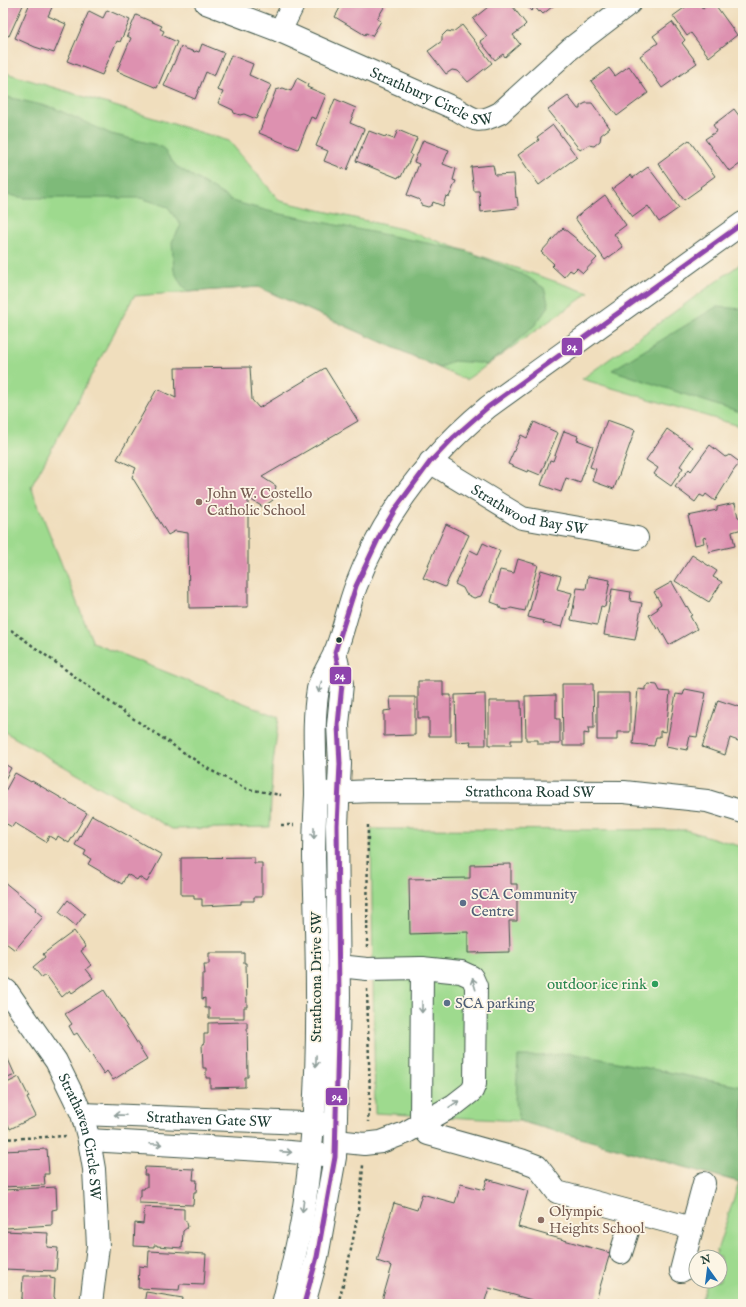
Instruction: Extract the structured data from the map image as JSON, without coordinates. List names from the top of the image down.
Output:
{
  "streets": {
    "street": [
      "Strathbury Circle SW",
      "Strathwood Bay SW",
      "Strathcona Road SW",
      "Strathcona Drive SW",
      "Strathaven Gate SW",
      "Strathaven Circle SW"
    ]
  },
  "crossings": [
    ["Strathwood Bay SW", "Strathcona Drive SW"],
    ["Strathcona Road SW", "Strathcona Drive SW"],
    ["Strathcona Drive SW", "Strathaven Gate SW"],
    ["Strathaven Gate SW", "Strathaven Circle SW"]
  ],
  "places": [
    "John W. Costello Catholic School",
    "SCA Community Centre",
    "outdoor ice rink",
    "SCA parking",
    "Olympic Heights School"
  ],
  "lines": ["transit line 94"],
  "north": "top"
}
